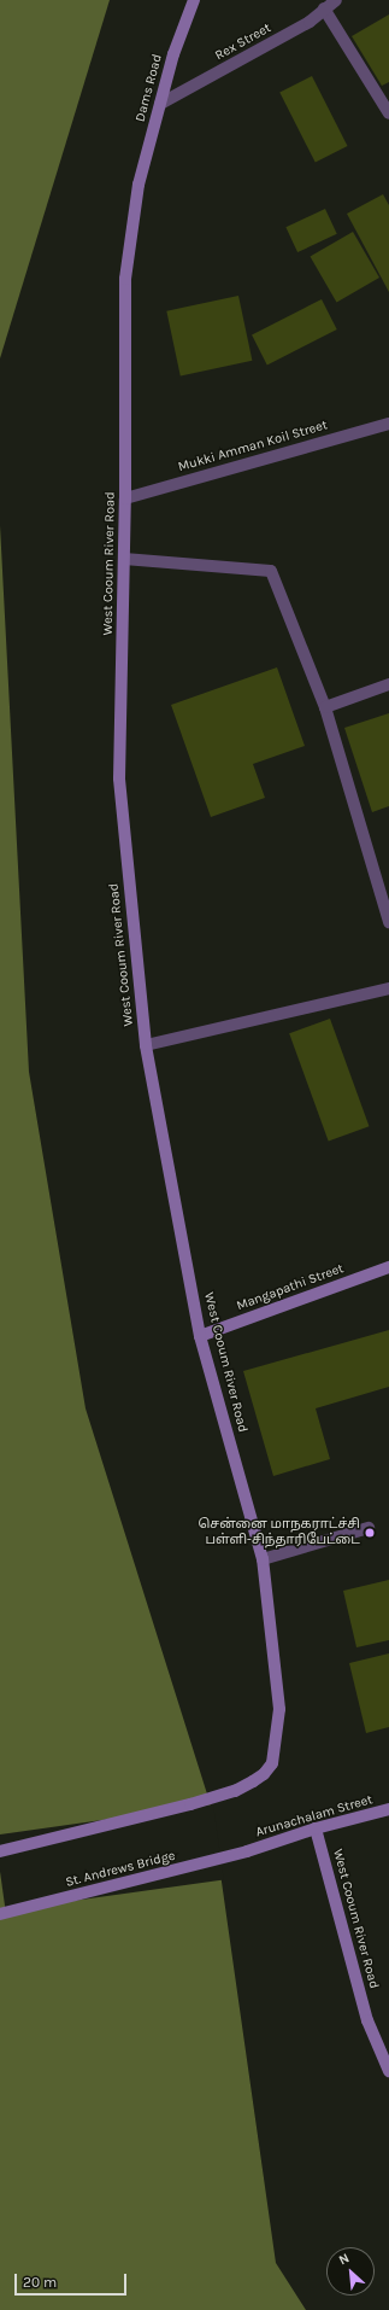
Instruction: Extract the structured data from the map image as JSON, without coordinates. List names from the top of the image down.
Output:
{
  "streets": {
    "street": [
      "Rex Street",
      "Dams Road",
      "Mukki Amman Koil Street",
      "West Cooum River Road",
      "Mangapathi Street",
      "Arunachalam Street",
      "St. Andrews Bridge"
    ]
  },
  "crossings": [
    ["Rex Street", "Dams Road"],
    ["Dams Road", "West Cooum River Road"],
    ["Mukki Amman Koil Street", "West Cooum River Road"],
    ["West Cooum River Road", "Mangapathi Street"],
    ["West Cooum River Road", "Arunachalam Street"],
    ["Arunachalam Street", "St. Andrews Bridge"]
  ],
  "places": ["சென்னை மாநகராட்ச்சி பள்ளி-சிந்தாரிபேட்டை"],
  "scale_bar": "20 m",
  "north": "top left"
}
